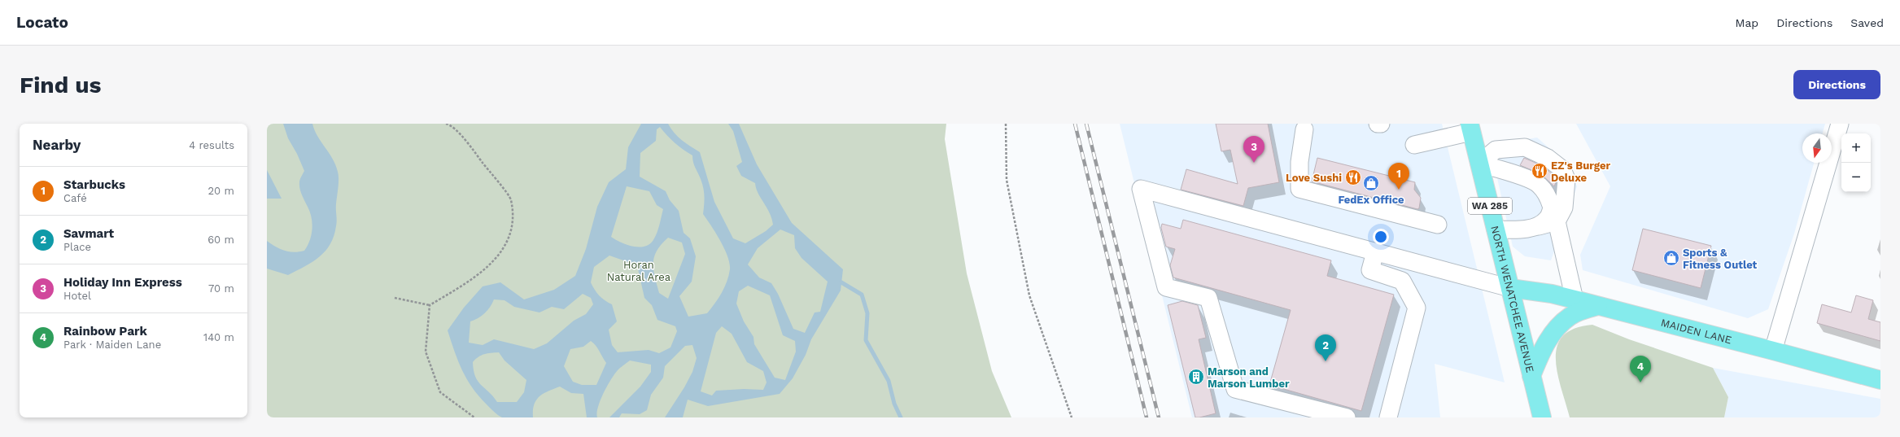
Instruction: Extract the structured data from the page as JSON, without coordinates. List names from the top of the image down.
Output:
{
  "streets": {
    "main road": ["WA 285", "NORTH WENATCHEE AVENUE", "MAIDEN LANE"]
  },
  "crossings": [
    ["NORTH WENATCHEE AVENUE", "MAIDEN LANE"]
  ],
  "parks": ["Horan Natural Area"],
  "places": {
    "restaurant": ["EZ's Burger Deluxe", "Love Sushi"],
    "shop": ["FedEx Office", "Sports & Fitness Outlet"],
    "building": ["Marson and Marson Lumber"]
  },
  "north": "bottom",
  "page": {
    "header": "Locato",
    "nav": ["Map", "Directions", "Saved"],
    "buttons": "Directions",
    "title": "Find us",
    "heading": ["Nearby", "4 results"],
    "map_buttons": ["+", "−"],
    "pins": [
      "3",
      "1",
      "2",
      "4"
    ],
    "list": [
      {
        "mark": "1",
        "name": "Starbucks",
        "note": "Café",
        "value": "20 m"
      },
      {
        "mark": "2",
        "name": "Savmart",
        "note": "Place",
        "value": "60 m"
      },
      {
        "mark": "3",
        "name": "Holiday Inn Express",
        "note": "Hotel",
        "value": "70 m"
      },
      {
        "mark": "4",
        "name": "Rainbow Park",
        "note": "Park · Maiden Lane",
        "value": "140 m"
      }
    ]
  }
}
